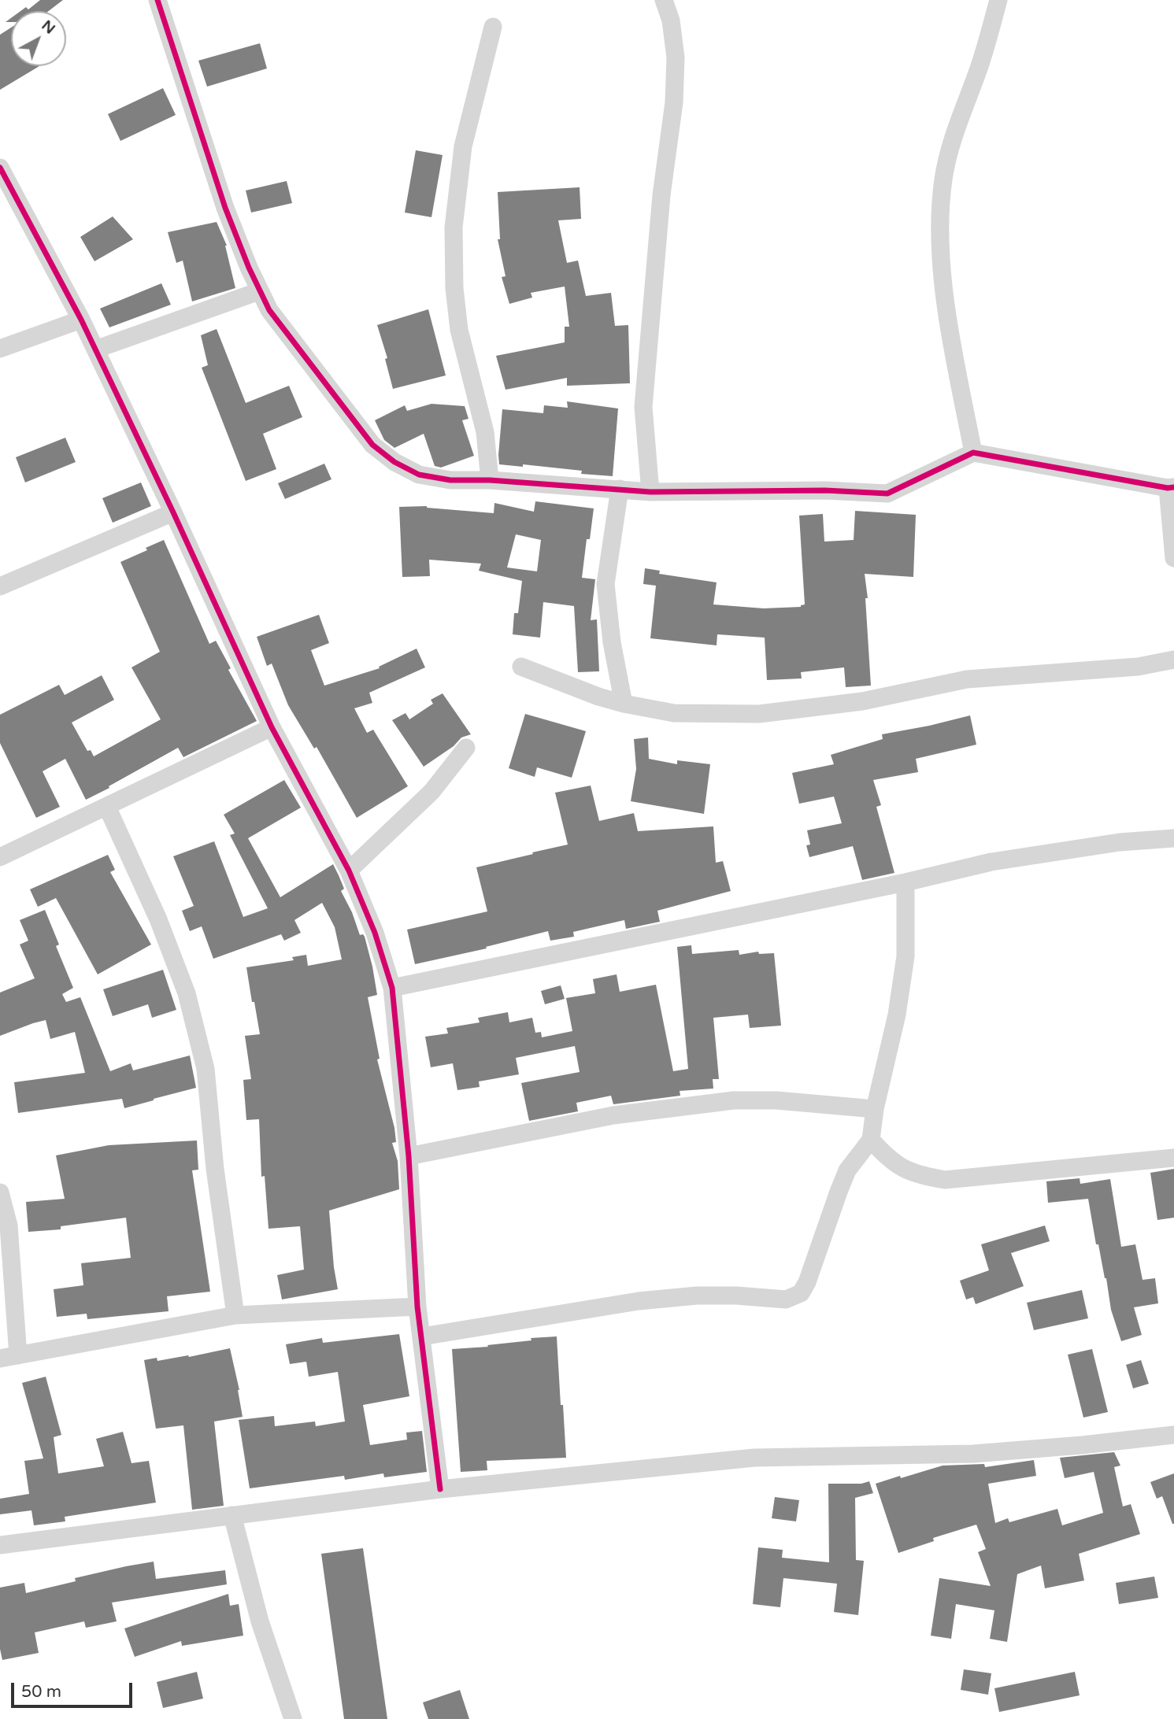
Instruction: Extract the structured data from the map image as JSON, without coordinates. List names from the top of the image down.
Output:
{
  "scale_bar": "50 m",
  "north": "top right"
}
